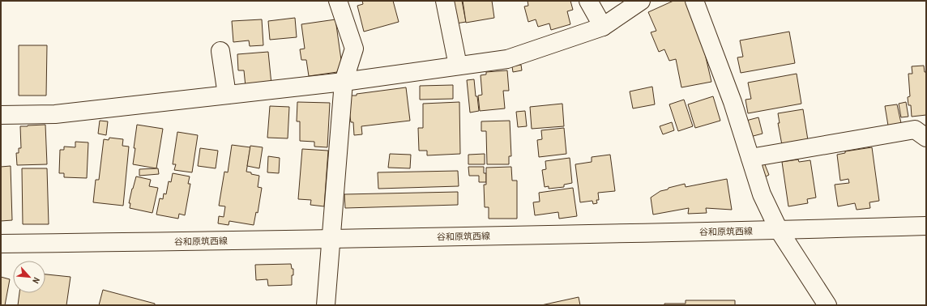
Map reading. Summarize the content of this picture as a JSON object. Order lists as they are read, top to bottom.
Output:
{
  "streets": {
    "street": ["谷和原筑西線"]
  },
  "north": "bottom right"
}
